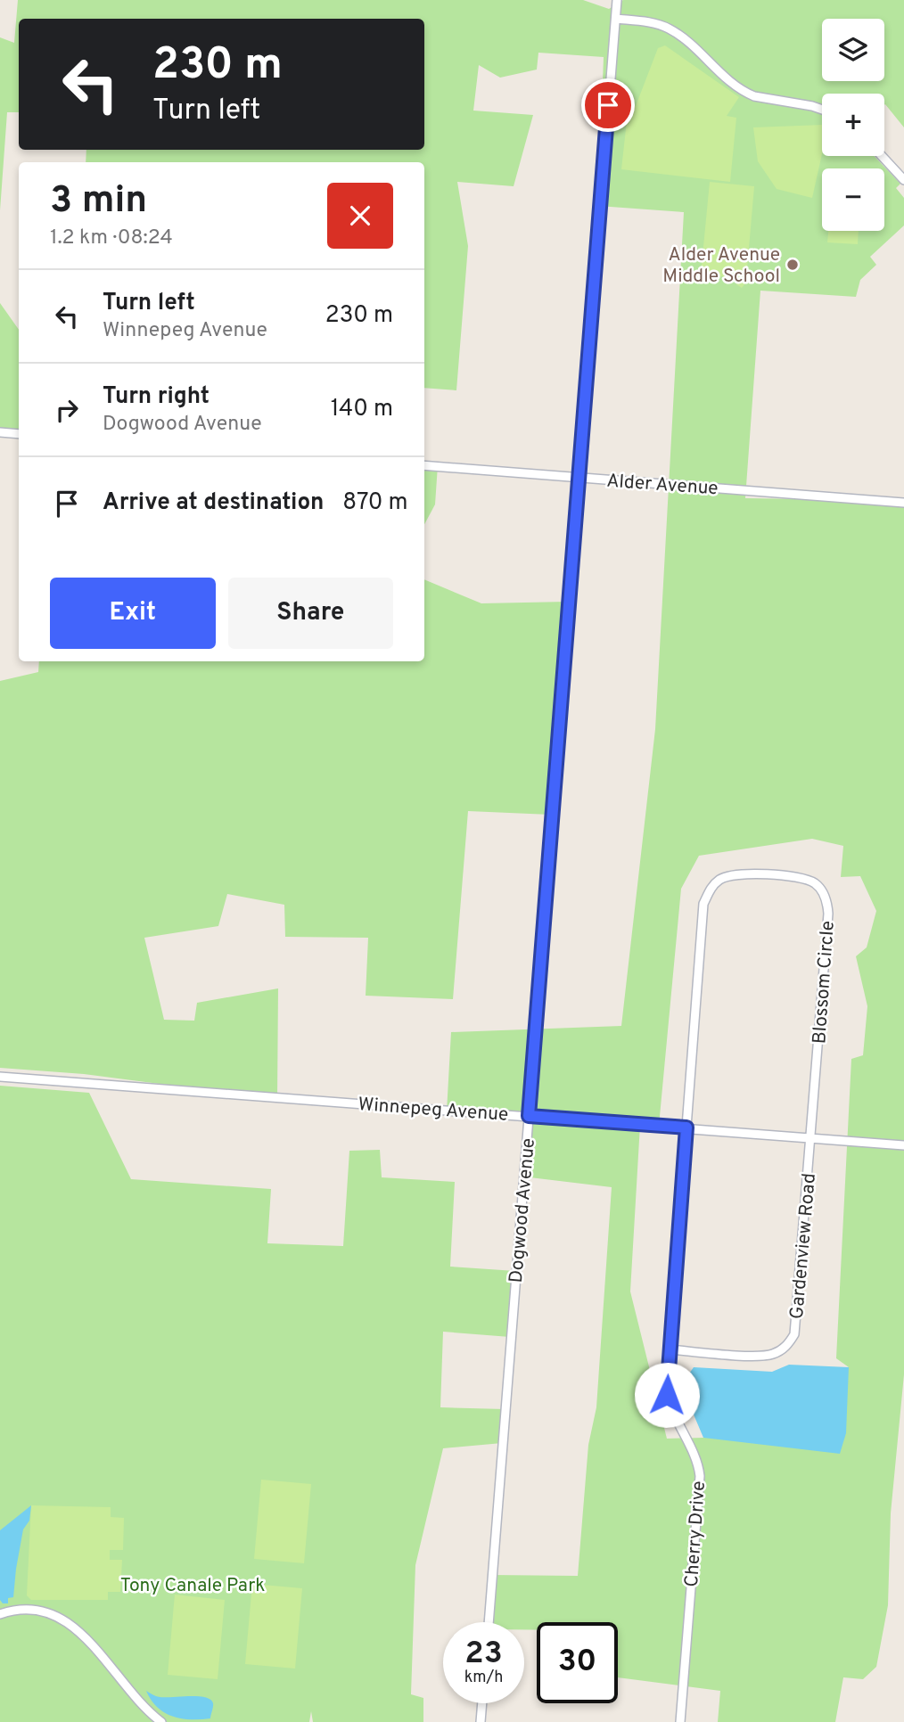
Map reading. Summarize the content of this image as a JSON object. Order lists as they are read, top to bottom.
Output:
{
  "streets": {
    "street": [
      "Alder Avenue",
      "Blossom Circle",
      "Winnepeg Avenue",
      "Dogwood Avenue",
      "Gardenview Road",
      "Cherry Drive"
    ]
  },
  "crossings": [
    ["Alder Avenue", "Dogwood Avenue"],
    ["Blossom Circle", "Winnepeg Avenue"],
    ["Blossom Circle", "Gardenview Road"],
    ["Blossom Circle", "Cherry Drive"],
    ["Winnepeg Avenue", "Dogwood Avenue"],
    ["Winnepeg Avenue", "Gardenview Road"],
    ["Winnepeg Avenue", "Cherry Drive"],
    ["Gardenview Road", "Cherry Drive"]
  ],
  "parks": ["Tony Canale Park"],
  "places": ["Alder Avenue Middle School"],
  "page": {
    "map_buttons": ["+", "−"],
    "turn": ["230 m", "Turn left"],
    "heading": ["3 min", "1.2 km · 08:24"],
    "list": [
      {
        "name": "Turn left",
        "note": "Winnepeg Avenue",
        "value": "230 m"
      },
      {
        "name": "Turn right",
        "note": "Dogwood Avenue",
        "value": "140 m"
      },
      {
        "name": "Arrive at destination",
        "value": "870 m"
      }
    ],
    "buttons": ["Exit", "Share"],
    "speed": "23 km/h",
    "limit": "30"
  }
}
